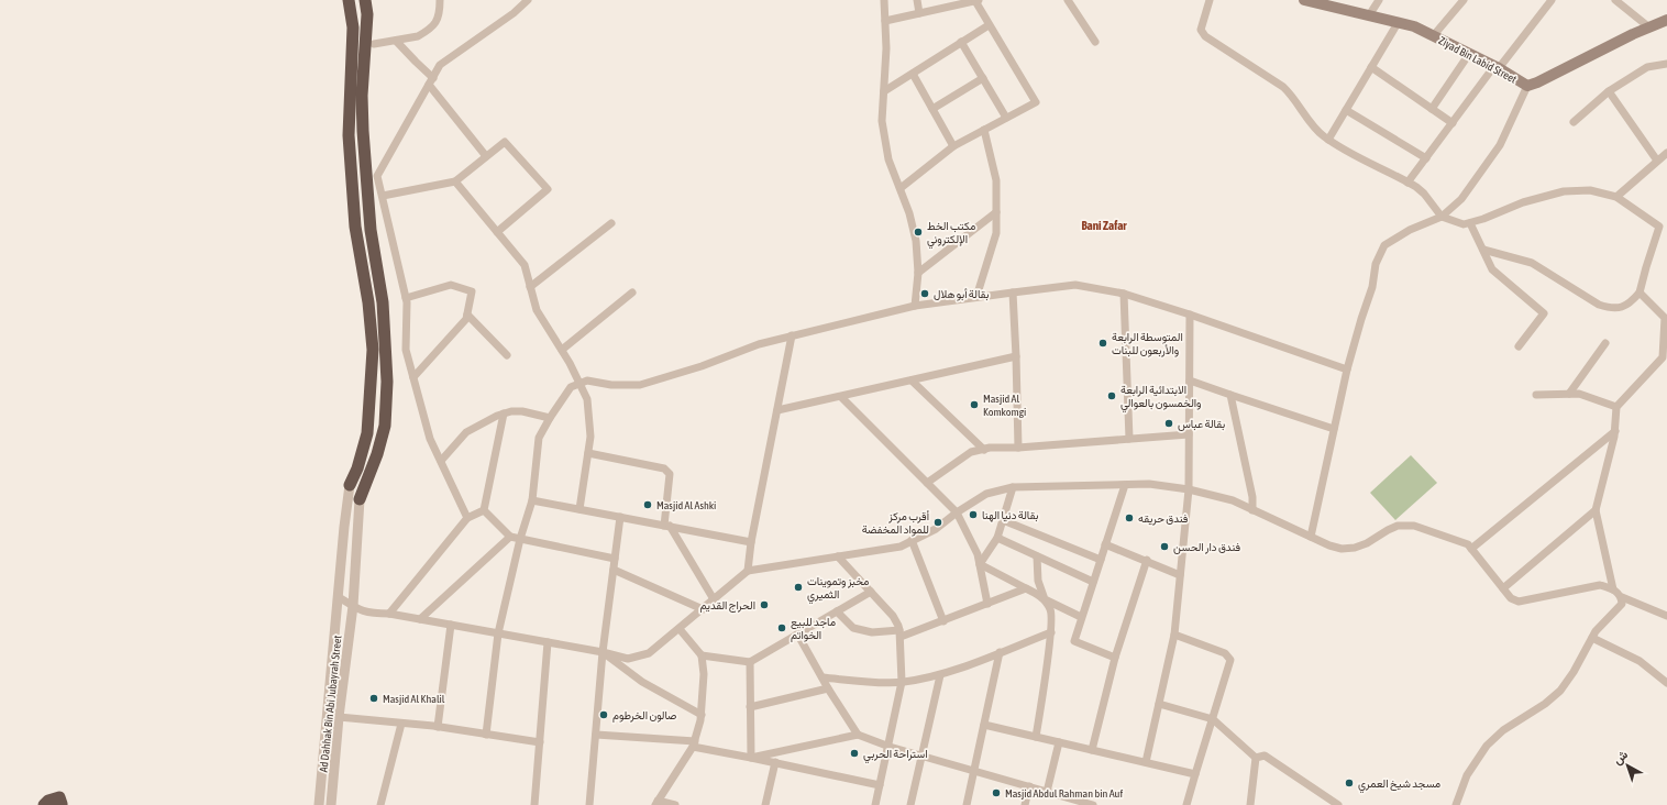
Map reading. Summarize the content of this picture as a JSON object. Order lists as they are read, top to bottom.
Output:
{
  "streets": {
    "main road": ["Ziyad Bin Labid Street"],
    "street": ["Ad Dahhak Bin Abi Jubayrah Street"]
  },
  "districts": ["Bani Zafar"],
  "places": [
    "مكتب الخط الإلكتروني",
    "بقالة أبو هلال",
    "المتوسطة الرابعة والأربعون للبنات",
    "الابتدائية الرابعة والخمسون بالعوالي",
    "Masjid Al Komkomgi",
    "بقالة عباس",
    "Masjid Al Ashki",
    "بقالة دنيا الهنا",
    "فندق حريقه",
    "أقرب مركز للمواد المخفضة",
    "فندق دار الحسن",
    "مخبز وتموينات الثميري",
    "الحراج القديم",
    "ماجد للبيع الخواتم",
    "Masjid Al Khalil",
    "صالون الخرطوم",
    "استراحة الحربي",
    "مسجد شيخ العمري",
    "Masjid Abdul Rahman bin Auf"
  ],
  "north": "top left"
}
